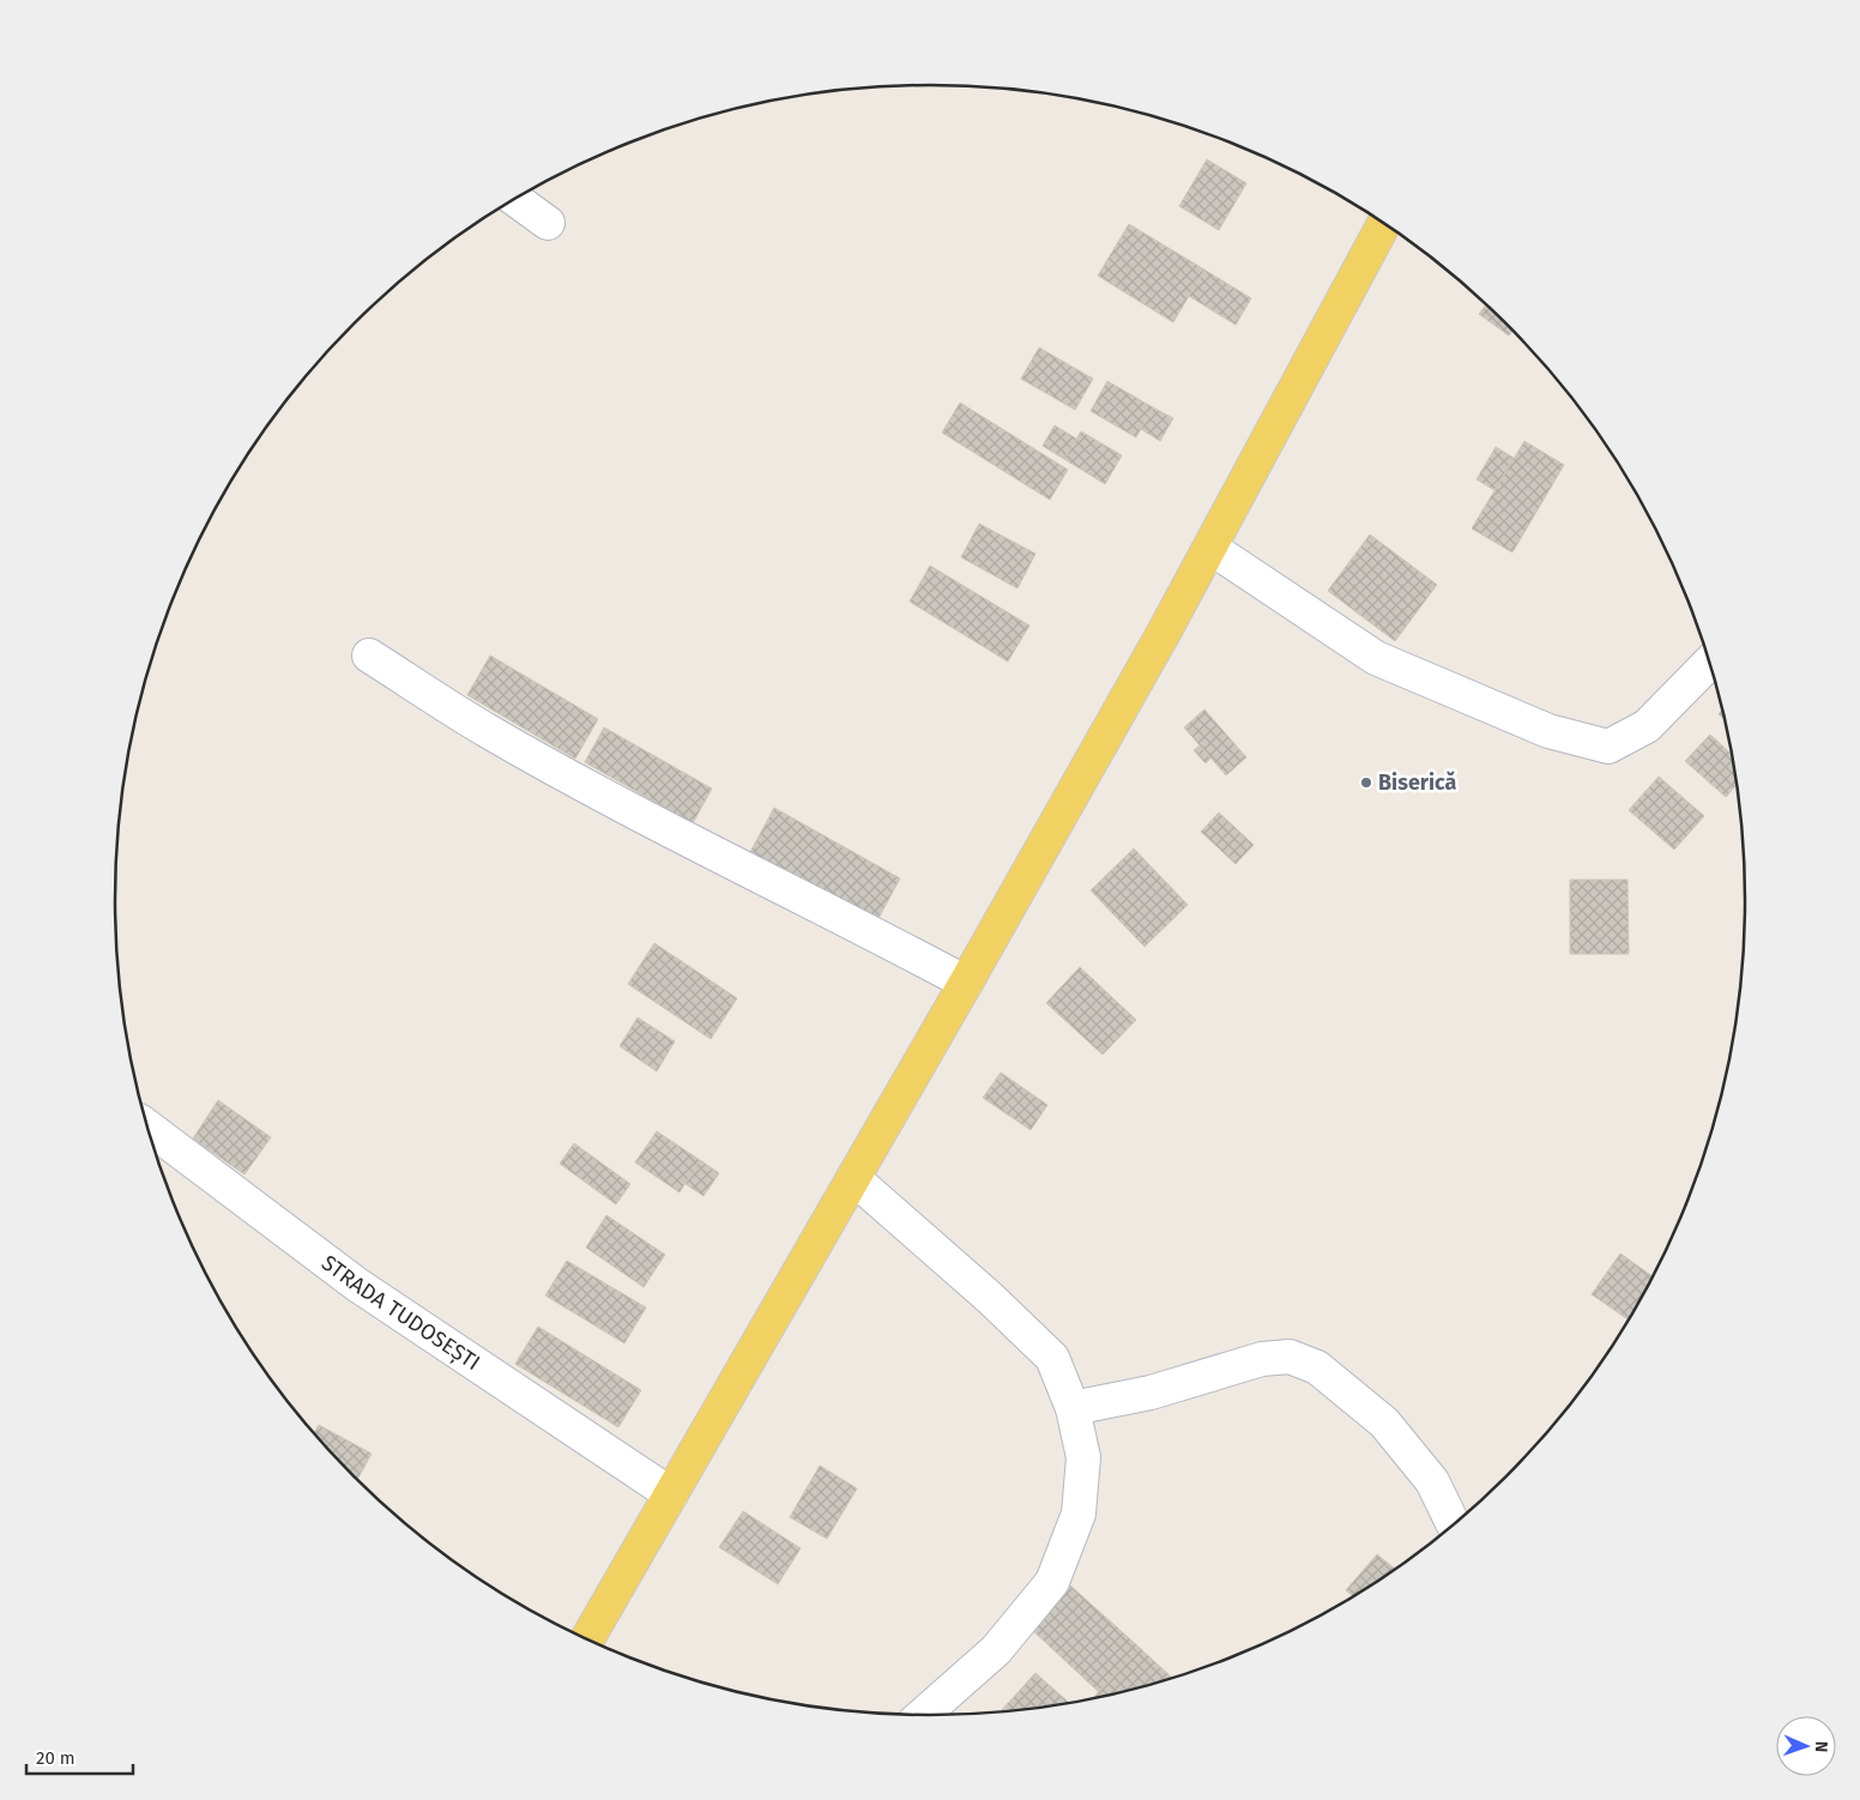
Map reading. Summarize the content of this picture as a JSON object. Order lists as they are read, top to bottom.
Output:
{
  "streets": {
    "street": ["STRADA TUDOSEȘTI"]
  },
  "places": ["Biserică"],
  "scale_bar": "20 m",
  "north": "right"
}
